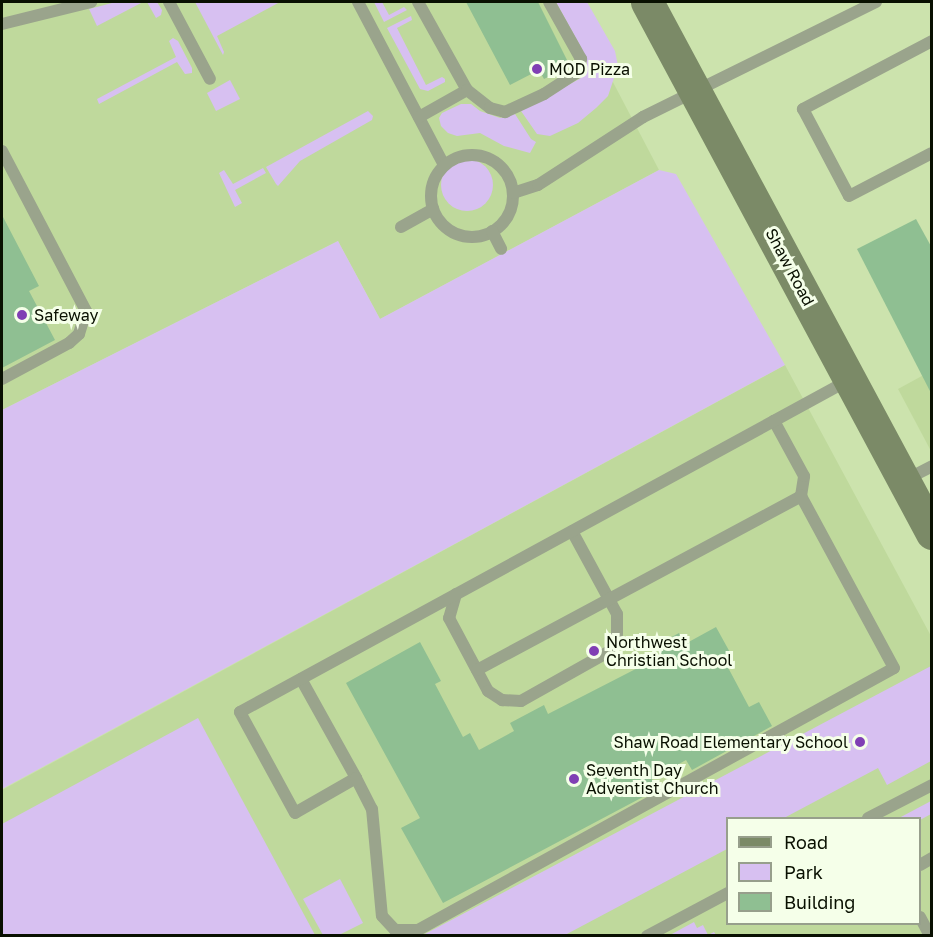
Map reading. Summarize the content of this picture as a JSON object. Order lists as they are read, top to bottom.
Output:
{
  "streets": {
    "main road": ["Shaw Road"]
  },
  "places": [
    "MOD Pizza",
    "Safeway",
    "Northwest Christian School",
    "Shaw Road Elementary School",
    "Seventh Day Adventist Church"
  ],
  "legend": ["Road", "Park", "Building"]
}
